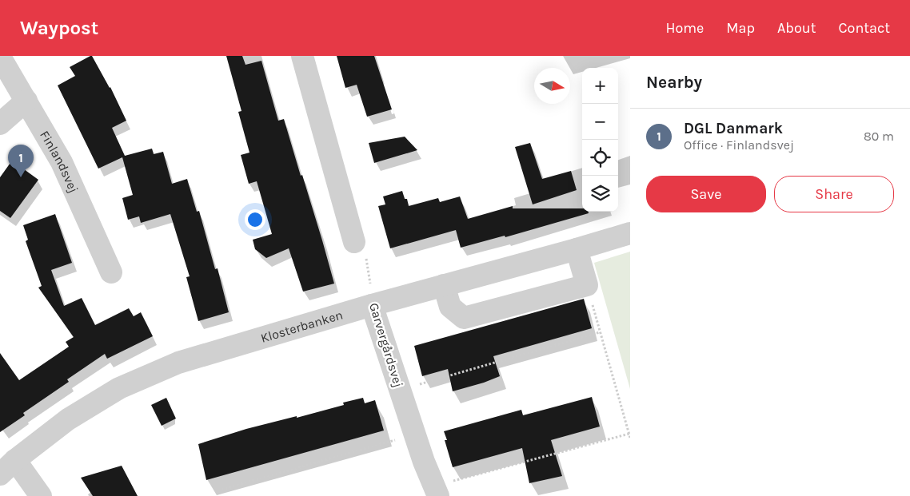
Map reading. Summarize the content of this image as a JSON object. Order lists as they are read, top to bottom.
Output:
{
  "streets": {
    "street": ["Finlandsvej", "Klosterbanken", "Garvergårdsvej"]
  },
  "crossings": [
    ["Klosterbanken", "Garvergårdsvej"]
  ],
  "north": "right",
  "page": {
    "header": "Waypost",
    "nav": [
      "Home",
      "Map",
      "About",
      "Contact"
    ],
    "heading": "Nearby",
    "map_buttons": ["+", "−"],
    "list": [
      {
        "mark": "1",
        "name": "DGL Danmark",
        "note": "Office · Finlandsvej",
        "value": "80 m"
      }
    ],
    "pins": "1",
    "buttons": ["Save", "Share"]
  }
}
